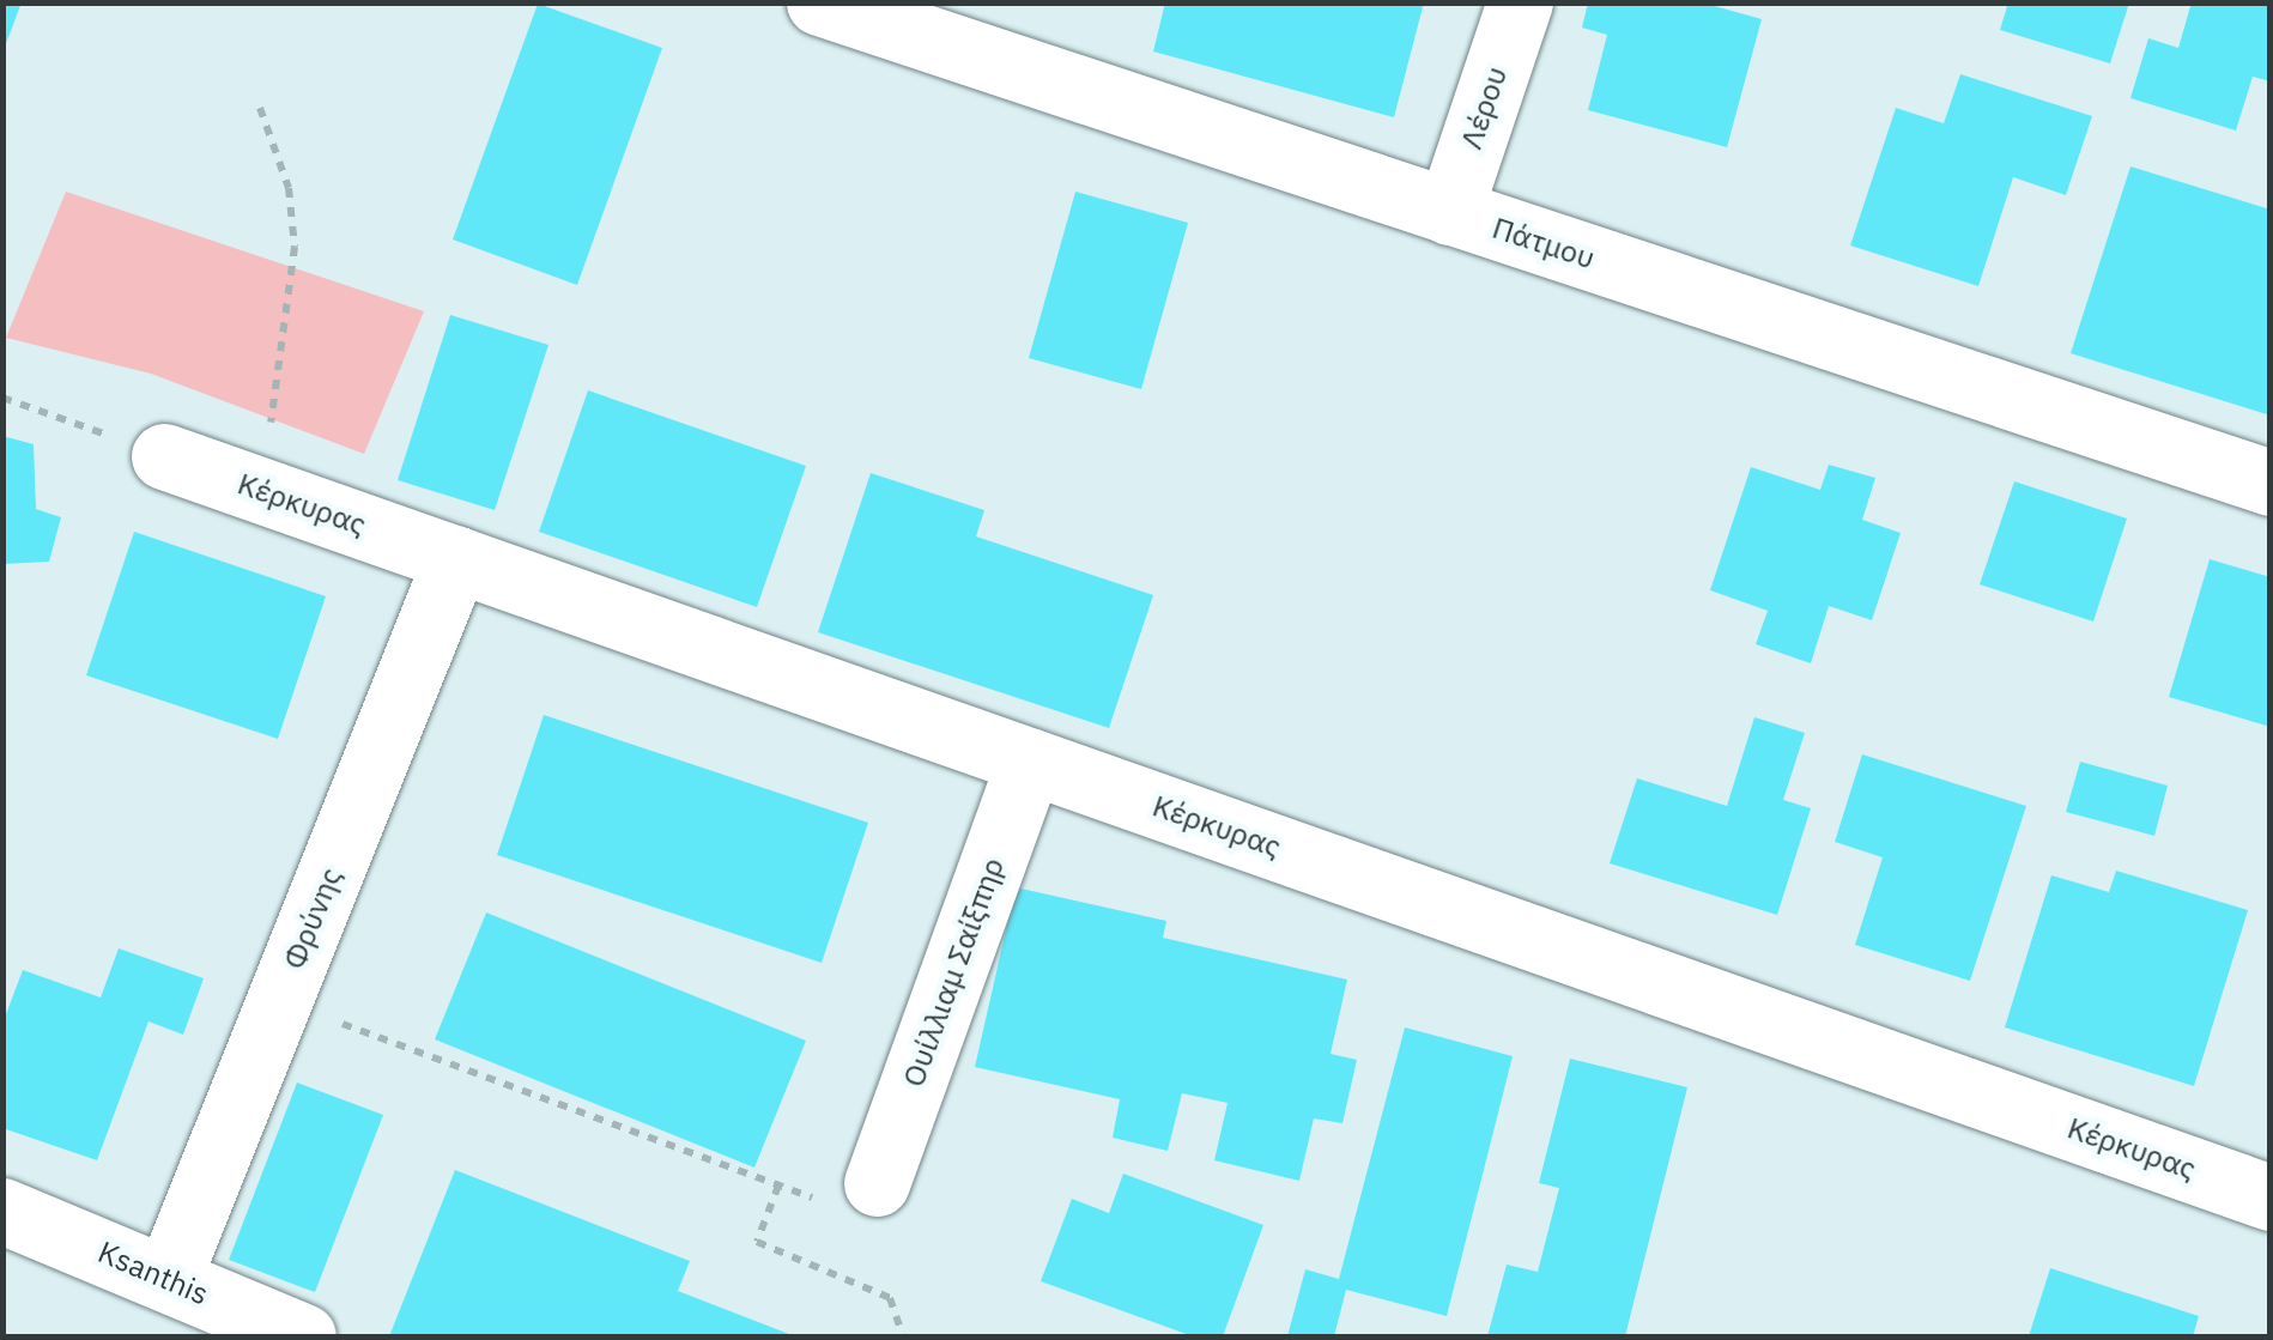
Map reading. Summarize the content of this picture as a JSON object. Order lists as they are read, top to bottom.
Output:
{
  "streets": {
    "street": [
      "Λέρου",
      "Πάτμου",
      "Κέρκυρας",
      "Φρύνης",
      "Ουίλλιαμ Σαίξπηρ",
      "Ksanthis"
    ]
  },
  "crossings": [
    ["Λέρου", "Πάτμου"],
    ["Κέρκυρας", "Φρύνης"],
    ["Κέρκυρας", "Ουίλλιαμ Σαίξπηρ"],
    ["Φρύνης", "Ksanthis"]
  ]
}
